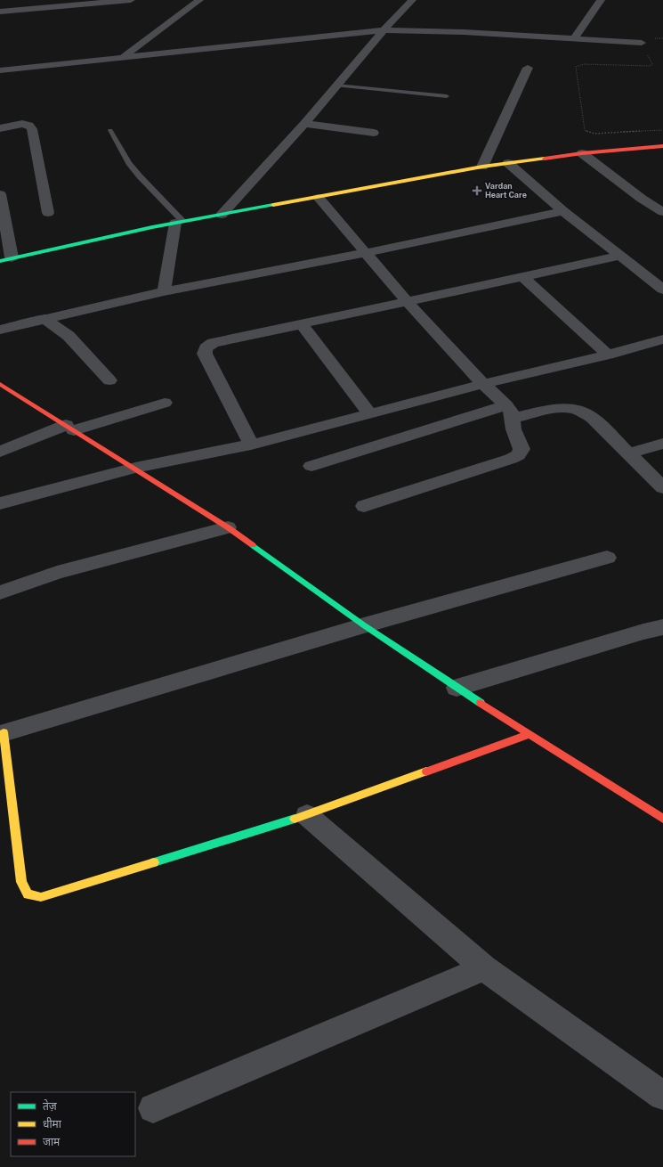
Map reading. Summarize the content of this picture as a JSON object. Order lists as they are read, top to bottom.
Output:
{
  "places": {
    "health": ["Vardan Heart Care"]
  },
  "legend": ["तेज़", "धीमा", "जाम"]
}
